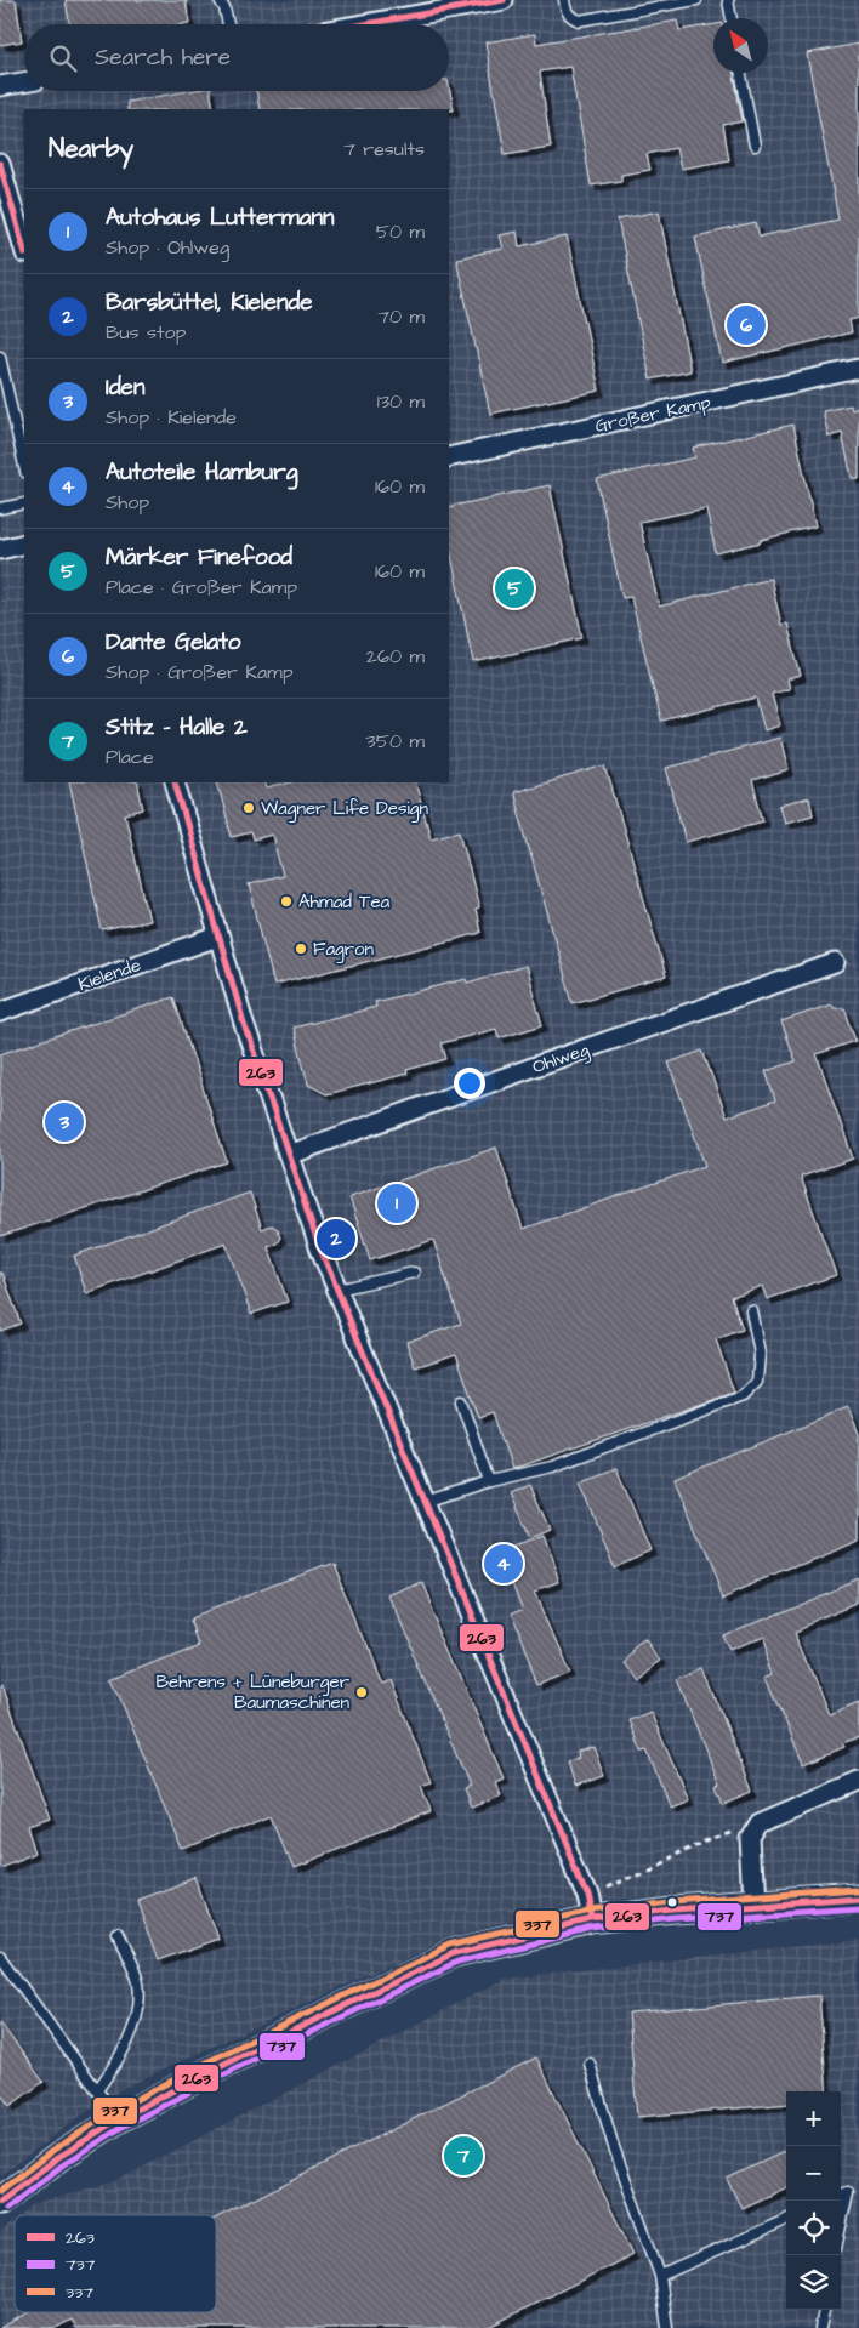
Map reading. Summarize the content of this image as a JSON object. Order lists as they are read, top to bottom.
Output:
{
  "streets": {
    "street": ["Großer Kamp", "Kielende", "Ohlweg"]
  },
  "places": [
    "Wagner Life Design",
    "Ahmad Tea",
    "Fagron",
    "Behrens + Lüneburger Baumaschinen"
  ],
  "lines": ["transit line 263", "transit line 337", "transit line 737"],
  "legend": ["263", "737", "337"],
  "north": "top left",
  "page": {
    "search": "Search here",
    "heading": ["Nearby", "7 results"],
    "list": [
      {
        "mark": "1",
        "name": "Autohaus Luttermann",
        "note": "Shop · Ohlweg",
        "value": "50 m"
      },
      {
        "mark": "2",
        "name": "Barsbüttel, Kielende",
        "note": "Bus stop",
        "value": "70 m"
      },
      {
        "mark": "3",
        "name": "Iden",
        "note": "Shop · Kielende",
        "value": "130 m"
      },
      {
        "mark": "4",
        "name": "Autoteile Hamburg",
        "note": "Shop",
        "value": "160 m"
      },
      {
        "mark": "5",
        "name": "Märker Finefood",
        "note": "Place · Großer Kamp",
        "value": "160 m"
      },
      {
        "mark": "6",
        "name": "Dante Gelato",
        "note": "Shop · Großer Kamp",
        "value": "260 m"
      },
      {
        "mark": "7",
        "name": "Stitz - Halle 2",
        "note": "Place",
        "value": "350 m"
      }
    ],
    "pins": [
      "6",
      "5",
      "3",
      "1",
      "2",
      "4",
      "7"
    ],
    "map_buttons": ["+", "−"]
  }
}
